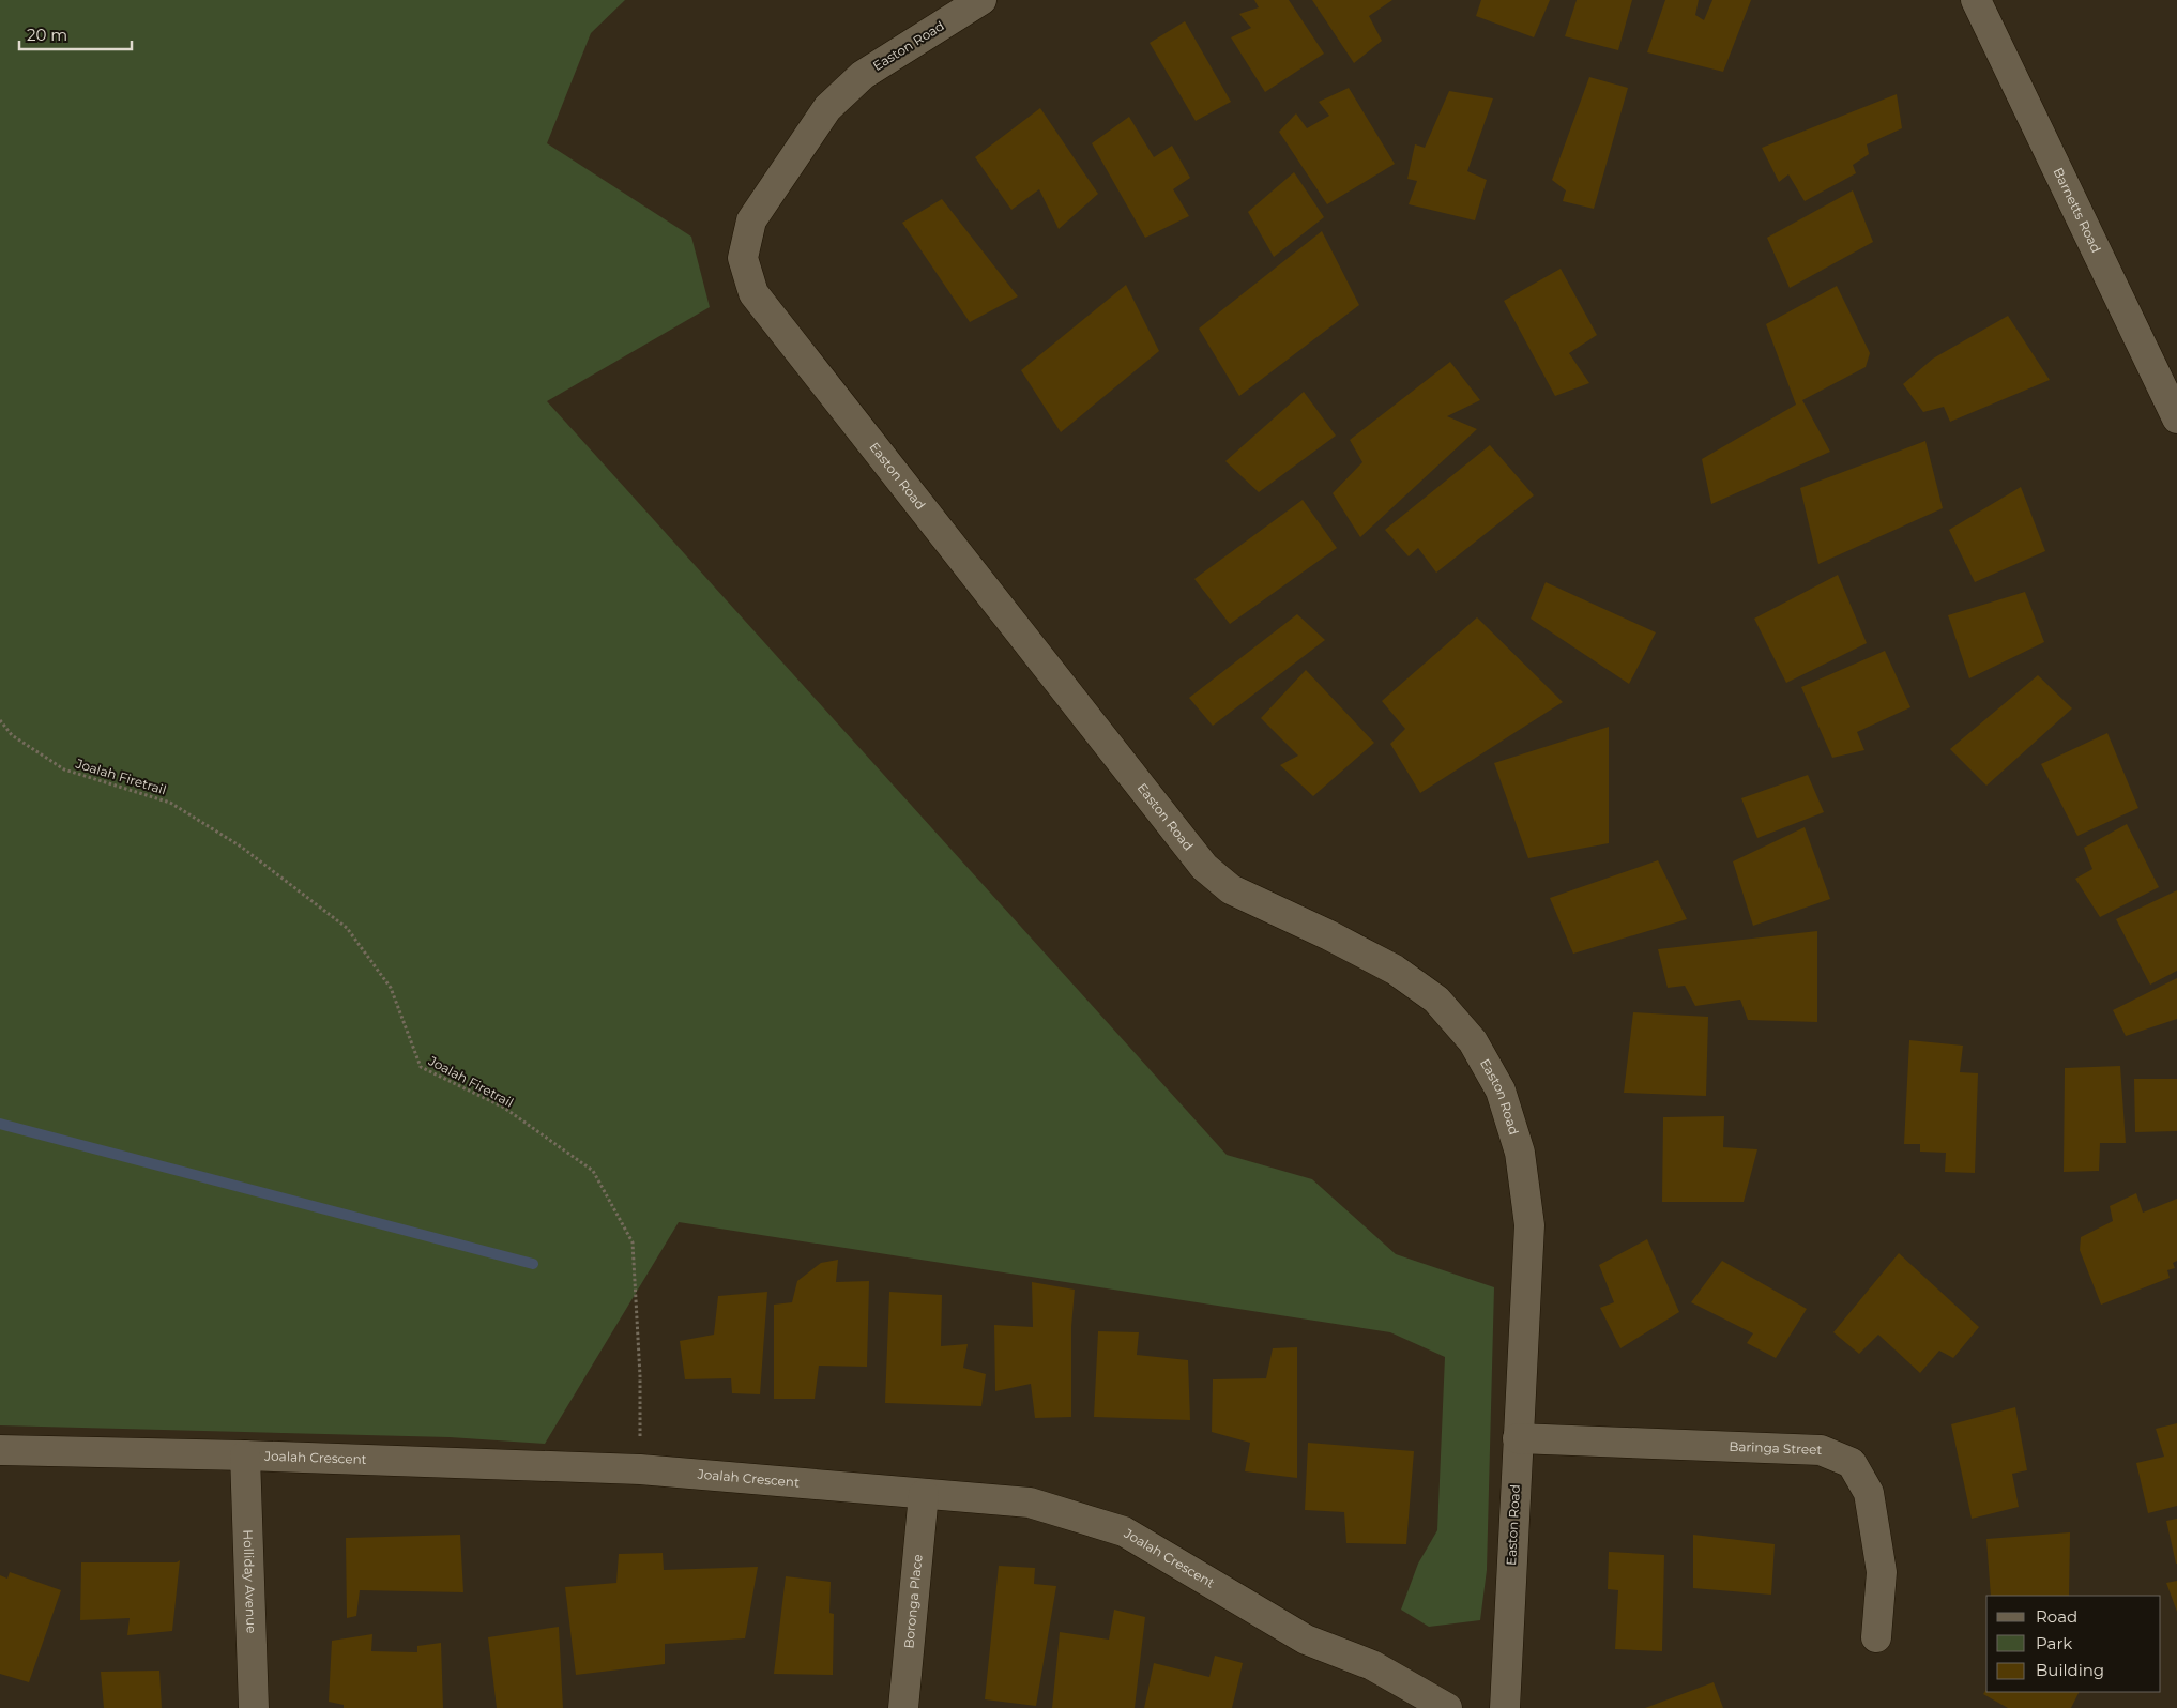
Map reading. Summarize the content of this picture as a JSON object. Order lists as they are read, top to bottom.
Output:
{
  "streets": {
    "street": [
      "Easton Road",
      "Barnetts Road",
      "Baringa Street",
      "Joalah Crescent",
      "Holliday Avenue",
      "Boronga Place"
    ],
    "path": ["Joalah Firetrail"]
  },
  "crossings": [
    ["Easton Road", "Baringa Street"],
    ["Joalah Firetrail", "Joalah Crescent"],
    ["Joalah Crescent", "Holliday Avenue"],
    ["Joalah Crescent", "Boronga Place"]
  ],
  "legend": ["Road", "Park", "Building"],
  "scale_bar": "20 m"
}
